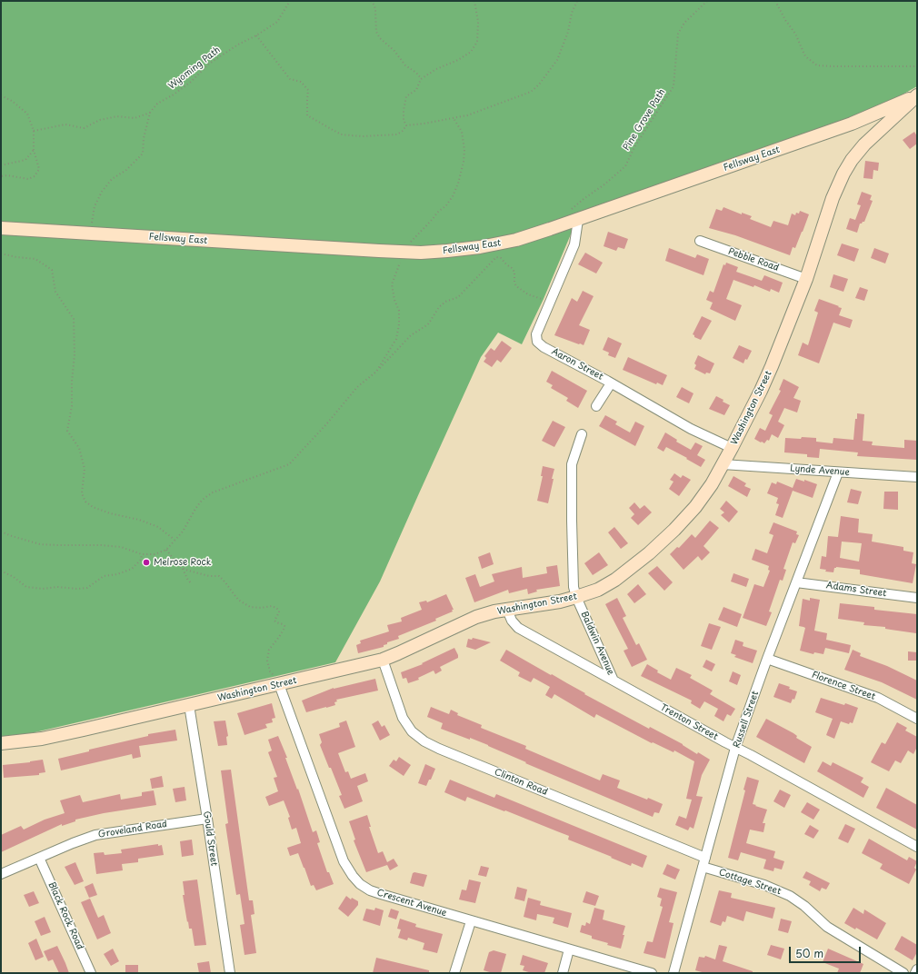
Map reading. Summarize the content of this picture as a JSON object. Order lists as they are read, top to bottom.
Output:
{
  "streets": {
    "main road": ["Fellsway East", "Washington Street"],
    "street": [
      "Pebble Road",
      "Aaron Street",
      "Lynde Avenue",
      "Adams Street",
      "Baldwin Avenue",
      "Florence Street",
      "Russell Street",
      "Trenton Street",
      "Clinton Road",
      "Groveland Road",
      "Gould Street",
      "Cottage Street",
      "Crescent Avenue",
      "Black Rock Road"
    ],
    "path": ["Wyoming Path", "Pine Grove Path"]
  },
  "crossings": [
    ["Pine Grove Path", "Fellsway East"],
    ["Fellsway East", "Aaron Street"],
    ["Fellsway East", "Washington Street"],
    ["Pebble Road", "Washington Street"],
    ["Aaron Street", "Washington Street"],
    ["Washington Street", "Lynde Avenue"],
    ["Washington Street", "Baldwin Avenue"],
    ["Washington Street", "Trenton Street"],
    ["Washington Street", "Clinton Road"],
    ["Washington Street", "Gould Street"],
    ["Washington Street", "Crescent Avenue"],
    ["Lynde Avenue", "Russell Street"],
    ["Adams Street", "Russell Street"],
    ["Baldwin Avenue", "Trenton Street"],
    ["Florence Street", "Russell Street"],
    ["Russell Street", "Trenton Street"],
    ["Russell Street", "Clinton Road"],
    ["Russell Street", "Cottage Street"],
    ["Groveland Road", "Gould Street"],
    ["Groveland Road", "Black Rock Road"]
  ],
  "places": ["Melrose Rock"],
  "scale_bar": "50 m"
}
